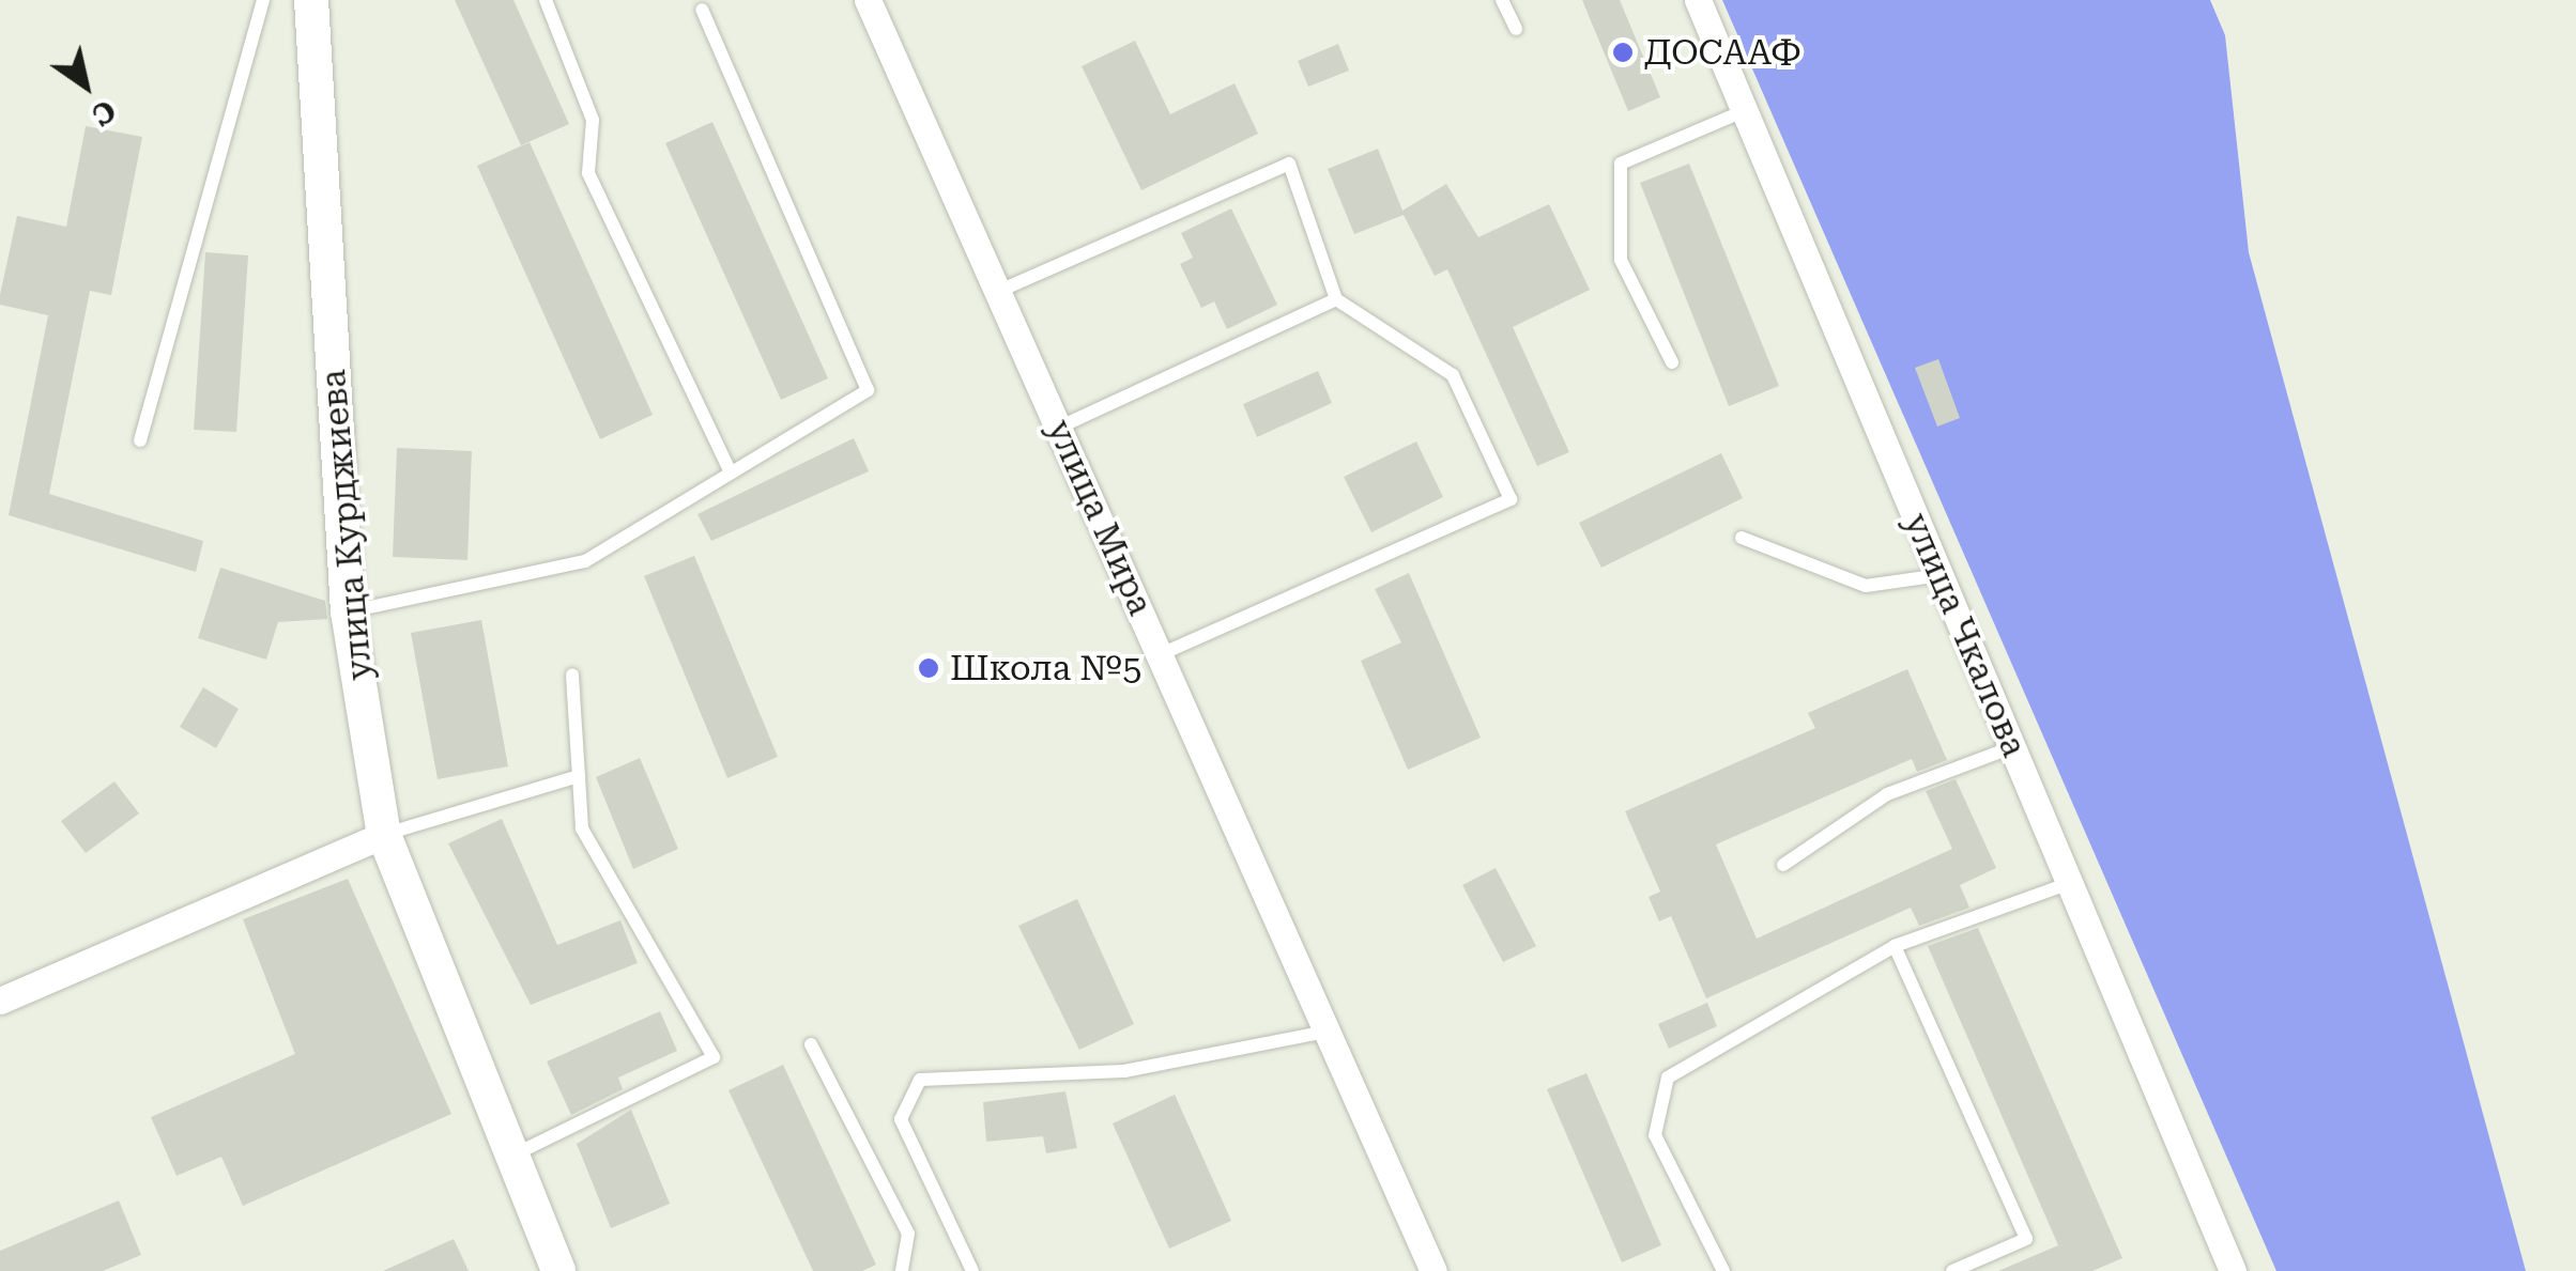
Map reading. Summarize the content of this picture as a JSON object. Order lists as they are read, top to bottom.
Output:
{
  "streets": {
    "street": ["улица Мира", "улица Курджиева", "улица Чкалова"]
  },
  "places": ["ДОСААФ", "Школа №5"],
  "north": "bottom right"
}
